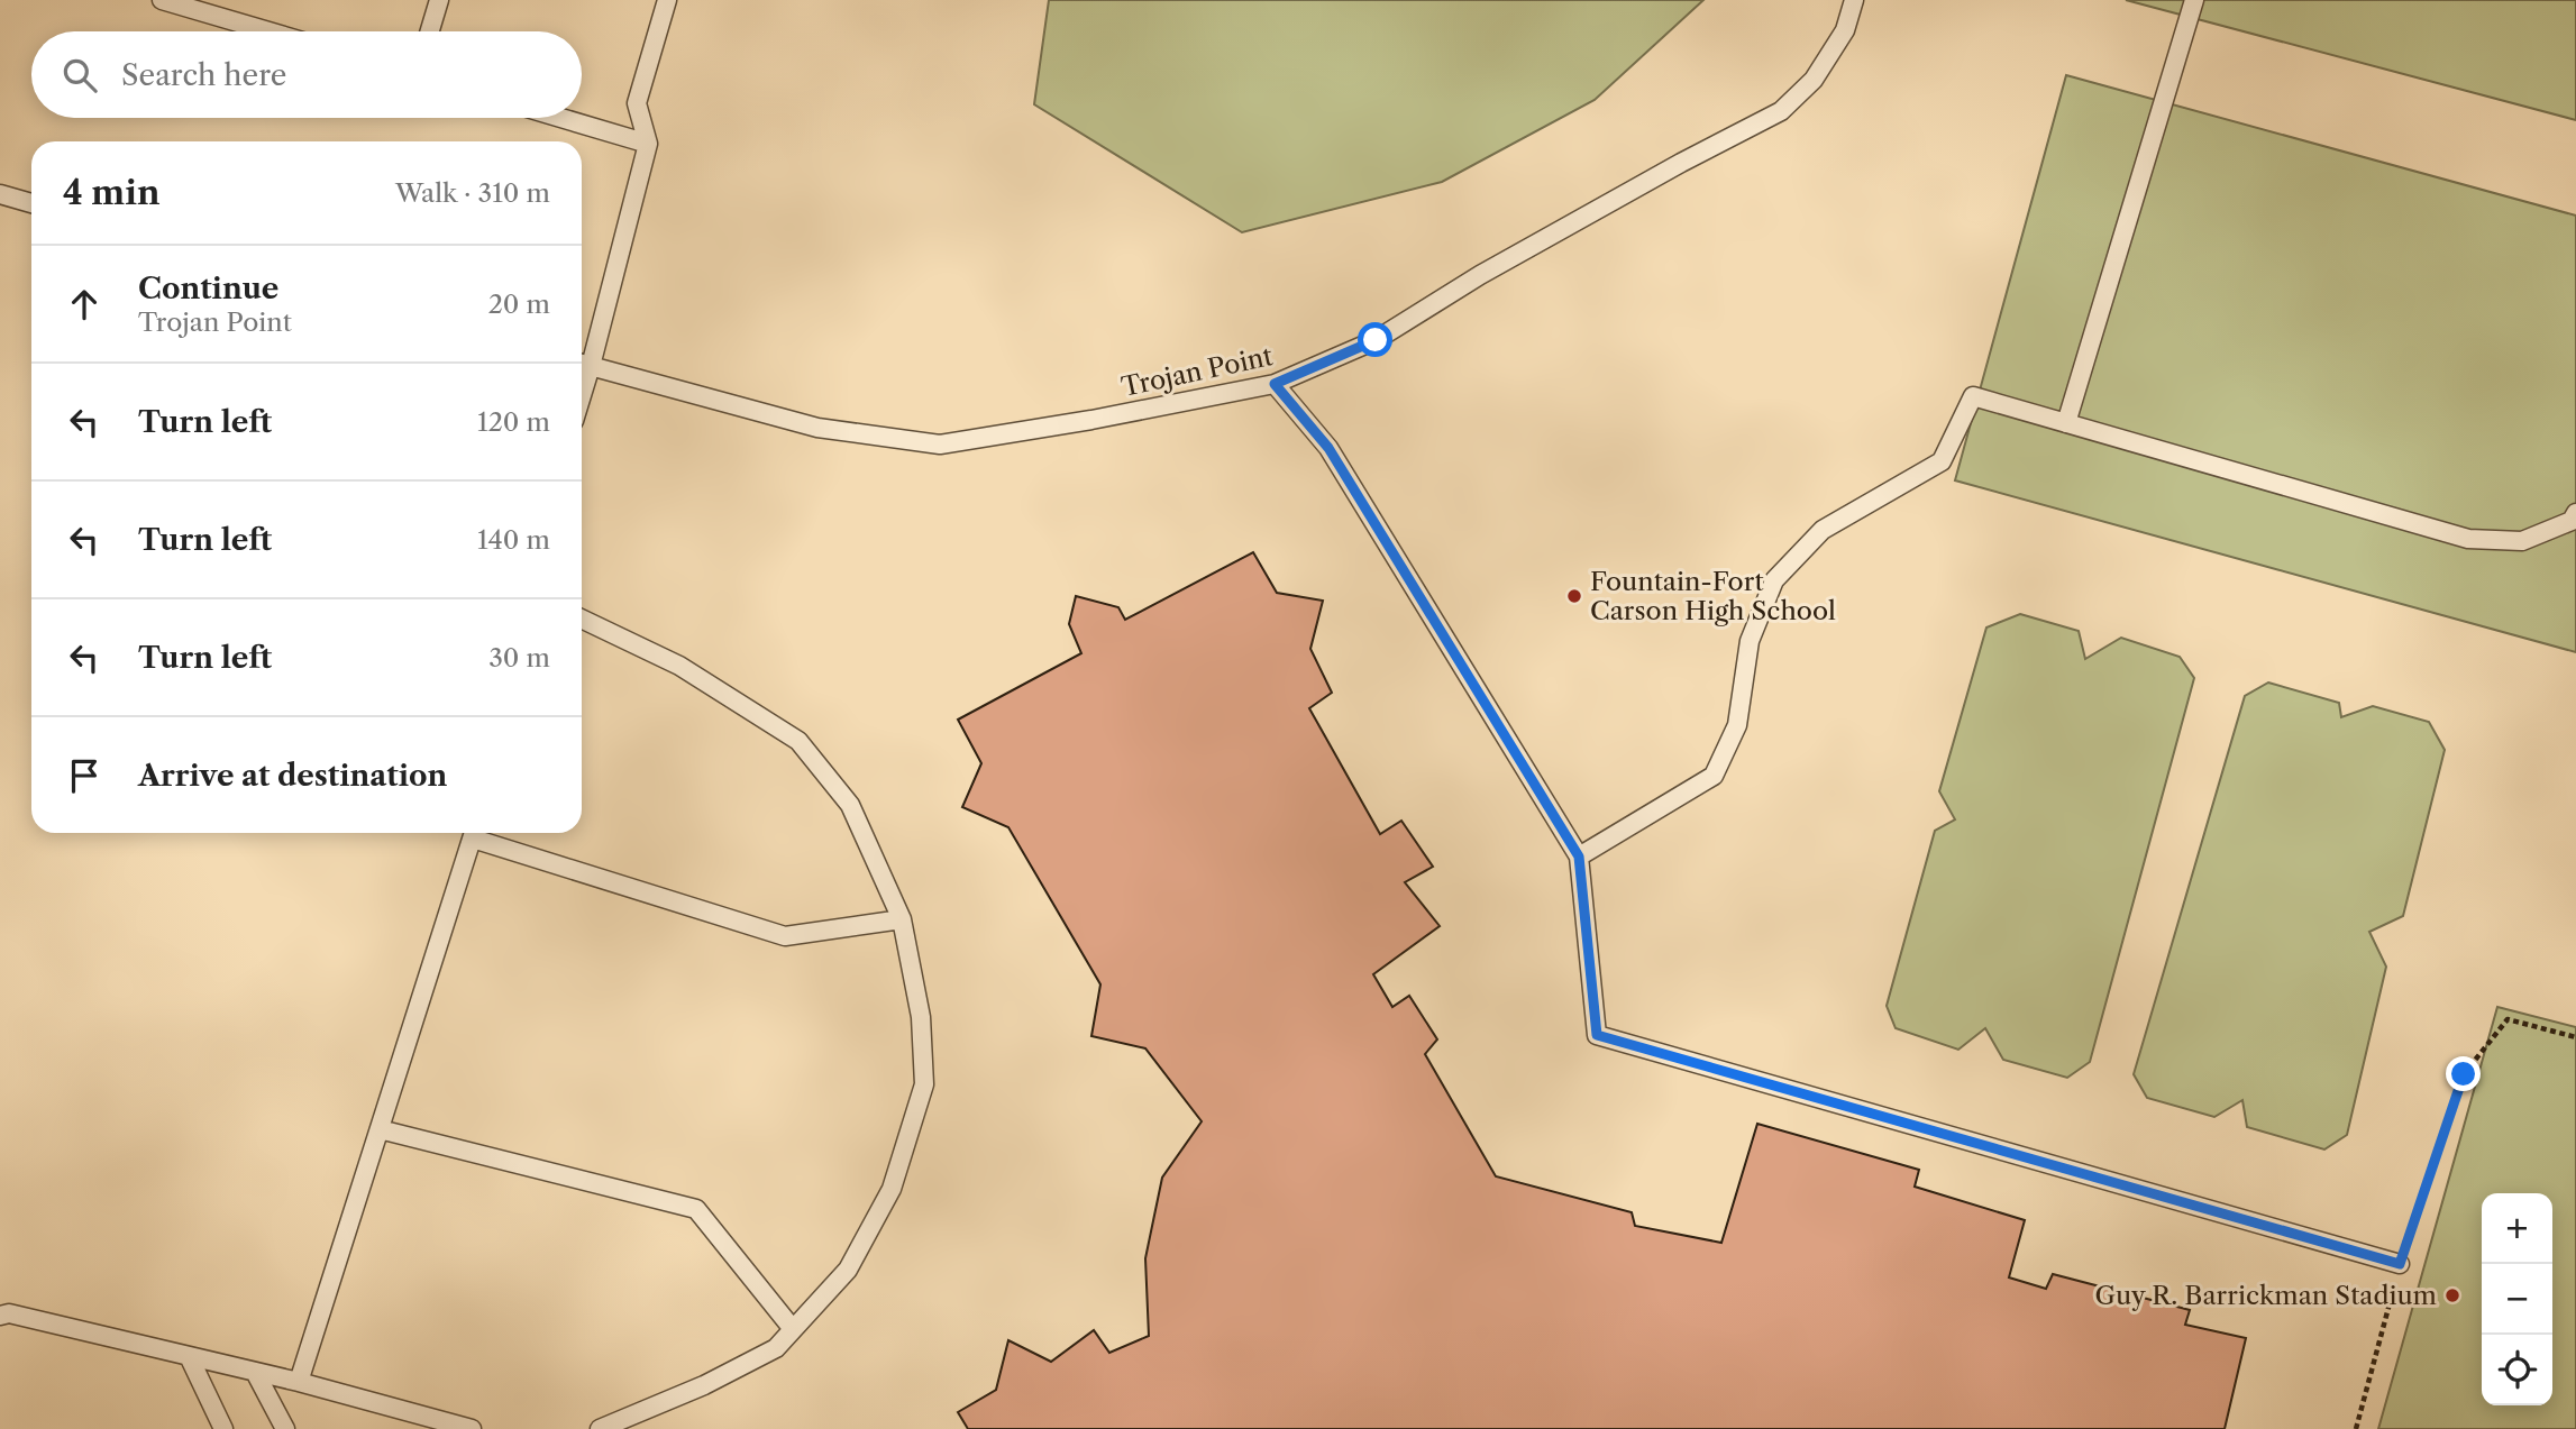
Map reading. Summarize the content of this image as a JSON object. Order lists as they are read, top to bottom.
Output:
{
  "streets": {
    "lane": ["Trojan Point"]
  },
  "places": ["Fountain-Fort Carson High School", "Guy R. Barrickman Stadium"],
  "page": {
    "search": "Search here",
    "heading": ["4 min", "Walk · 310 m"],
    "list": [
      ["Continue", "Trojan Point", "20 m"],
      ["Turn left", "120 m"],
      ["Turn left", "140 m"],
      ["Turn left", "30 m"],
      "Arrive at destination"
    ],
    "map_buttons": ["+", "−"]
  }
}
